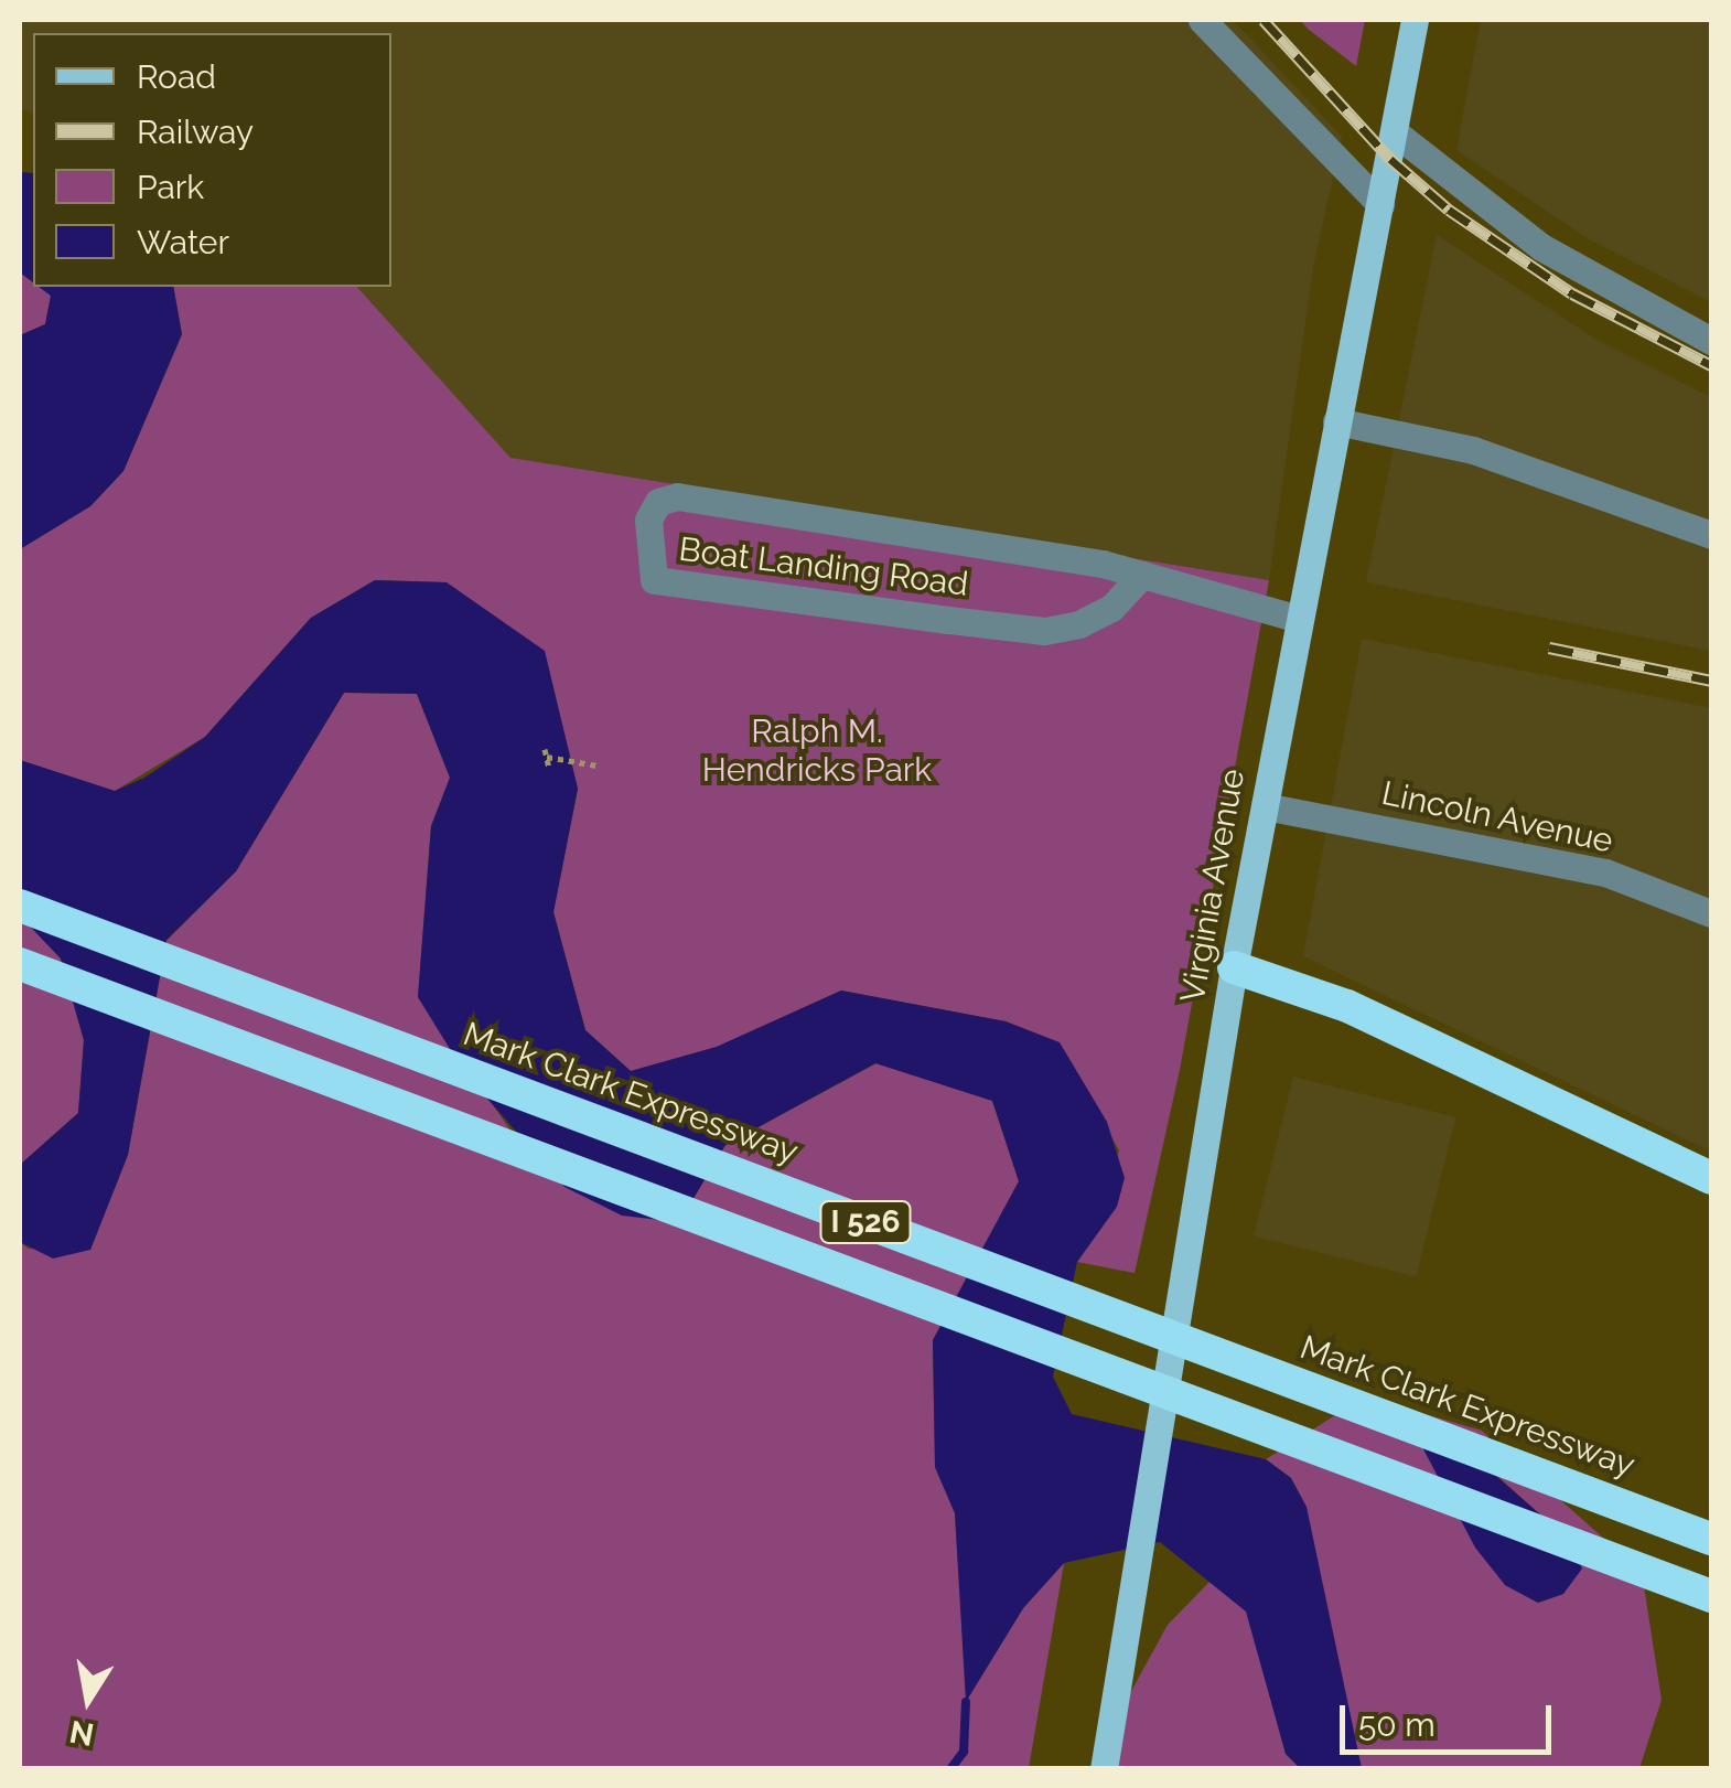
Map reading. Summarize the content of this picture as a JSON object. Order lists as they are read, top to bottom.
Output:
{
  "streets": {
    "highway": ["Mark Clark Expressway", "I 526"],
    "main road": ["Virginia Avenue"],
    "street": ["Boat Landing Road", "Lincoln Avenue"]
  },
  "crossings": [
    ["Boat Landing Road", "Virginia Avenue"],
    ["Lincoln Avenue", "Virginia Avenue"]
  ],
  "parks": ["Ralph M. Hendricks Park"],
  "legend": [
    "Road",
    "Railway",
    "Park",
    "Water"
  ],
  "scale_bar": "50 m",
  "north": "bottom"
}
